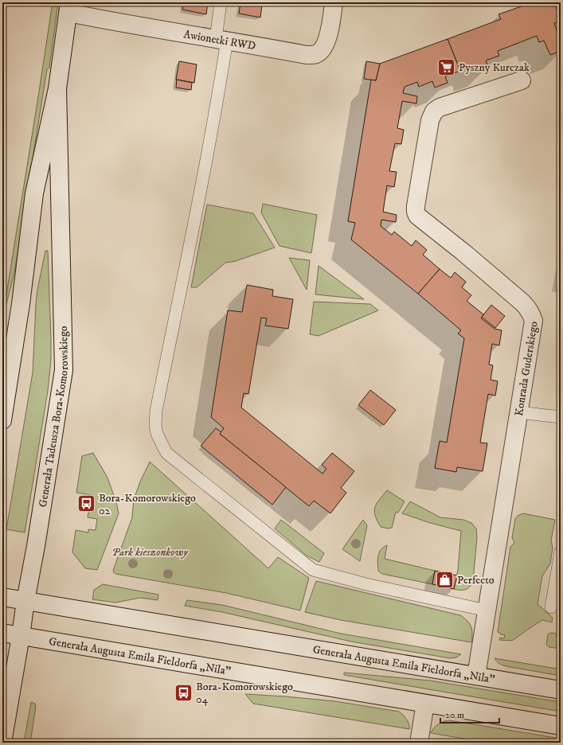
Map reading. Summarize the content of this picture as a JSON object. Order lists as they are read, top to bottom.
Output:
{
  "streets": {
    "street": [
      "Awionetki RWD",
      "Konrada Guderskiego",
      "Generała Tadeusza Bora-Komorowskiego",
      "Generała Augusta Emila Fieldorfa „Nila”"
    ]
  },
  "crossings": [
    ["Awionetki RWD", "Generała Tadeusza Bora-Komorowskiego"],
    ["Konrada Guderskiego", "Generała Augusta Emila Fieldorfa „Nila”"],
    ["Generała Tadeusza Bora-Komorowskiego", "Generała Augusta Emila Fieldorfa „Nila”"]
  ],
  "parks": ["Park kieszonkowy"],
  "places": {
    "supermarket": ["Pyszny Kurczak"],
    "bus stop": ["Bora-Komorowskiego 02", "Bora-Komorowskiego 04"],
    "shop": ["Perfecto"]
  },
  "scale_bar": "20 m"
}
